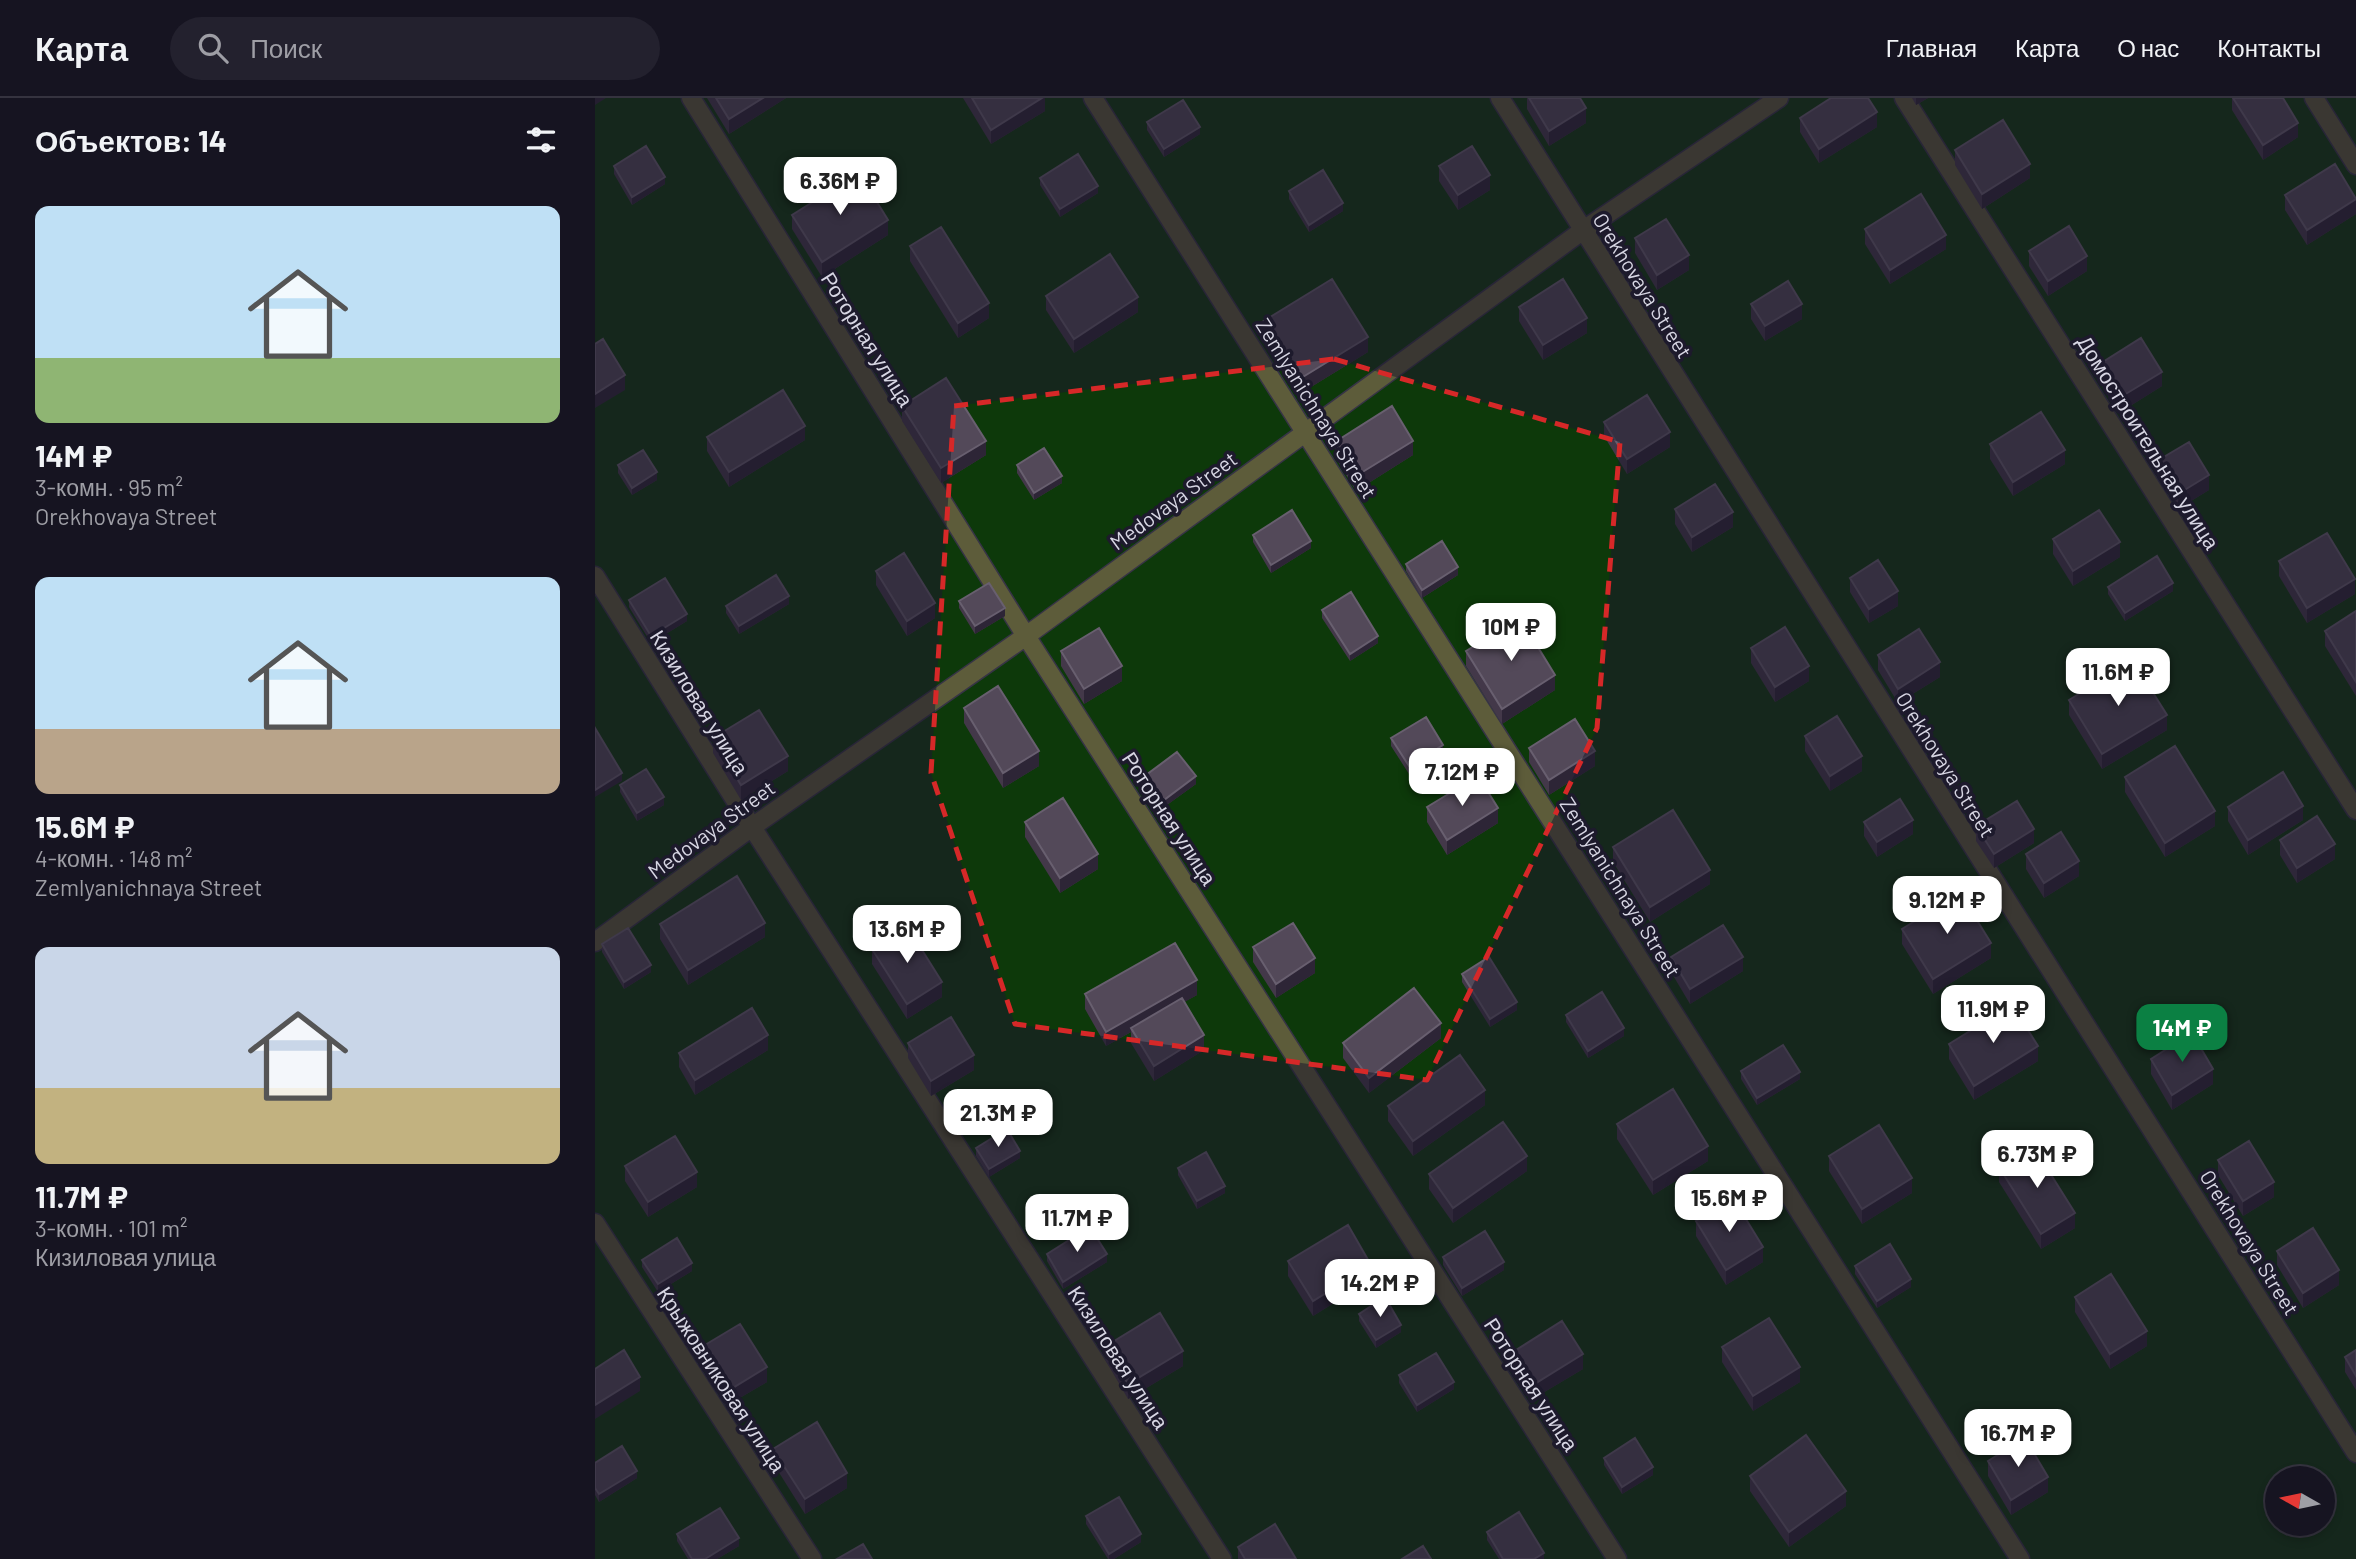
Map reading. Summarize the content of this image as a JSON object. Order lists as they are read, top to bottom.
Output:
{
  "streets": {
    "street": [
      "Orekhovaya Street",
      "Роторная улица",
      "Zemlyanichnaya Street",
      "Домостроительная улица",
      "Medovaya Street",
      "Кизиловая улица",
      "Крыжовниковая улица"
    ]
  },
  "crossings": [
    ["Orekhovaya Street", "Medovaya Street"],
    ["Роторная улица", "Medovaya Street"],
    ["Zemlyanichnaya Street", "Medovaya Street"],
    ["Medovaya Street", "Кизиловая улица"]
  ],
  "north": "left",
  "page": {
    "header": "Карта",
    "search": "Поиск",
    "nav": [
      "Главная",
      "Карта",
      "О нас",
      "Контакты"
    ],
    "heading": "Объектов: 14",
    "price": [
      "6.36M ₽",
      "10M ₽",
      "11.6M ₽",
      "7.12M ₽",
      "9.12M ₽",
      "13.6M ₽",
      "11.9M ₽",
      "14M ₽",
      "21.3M ₽",
      "6.73M ₽",
      "15.6M ₽",
      "11.7M ₽",
      "14.2M ₽",
      "16.7M ₽"
    ],
    "list": [
      {
        "name": "14M ₽",
        "note": "3-комн. · 95 m² · Orekhovaya Street"
      },
      {
        "name": "15.6M ₽",
        "note": "4-комн. · 148 m² · Zemlyanichnaya Street"
      },
      {
        "name": "11.7M ₽",
        "note": "3-комн. · 101 m² · Кизиловая улица"
      }
    ]
  }
}
